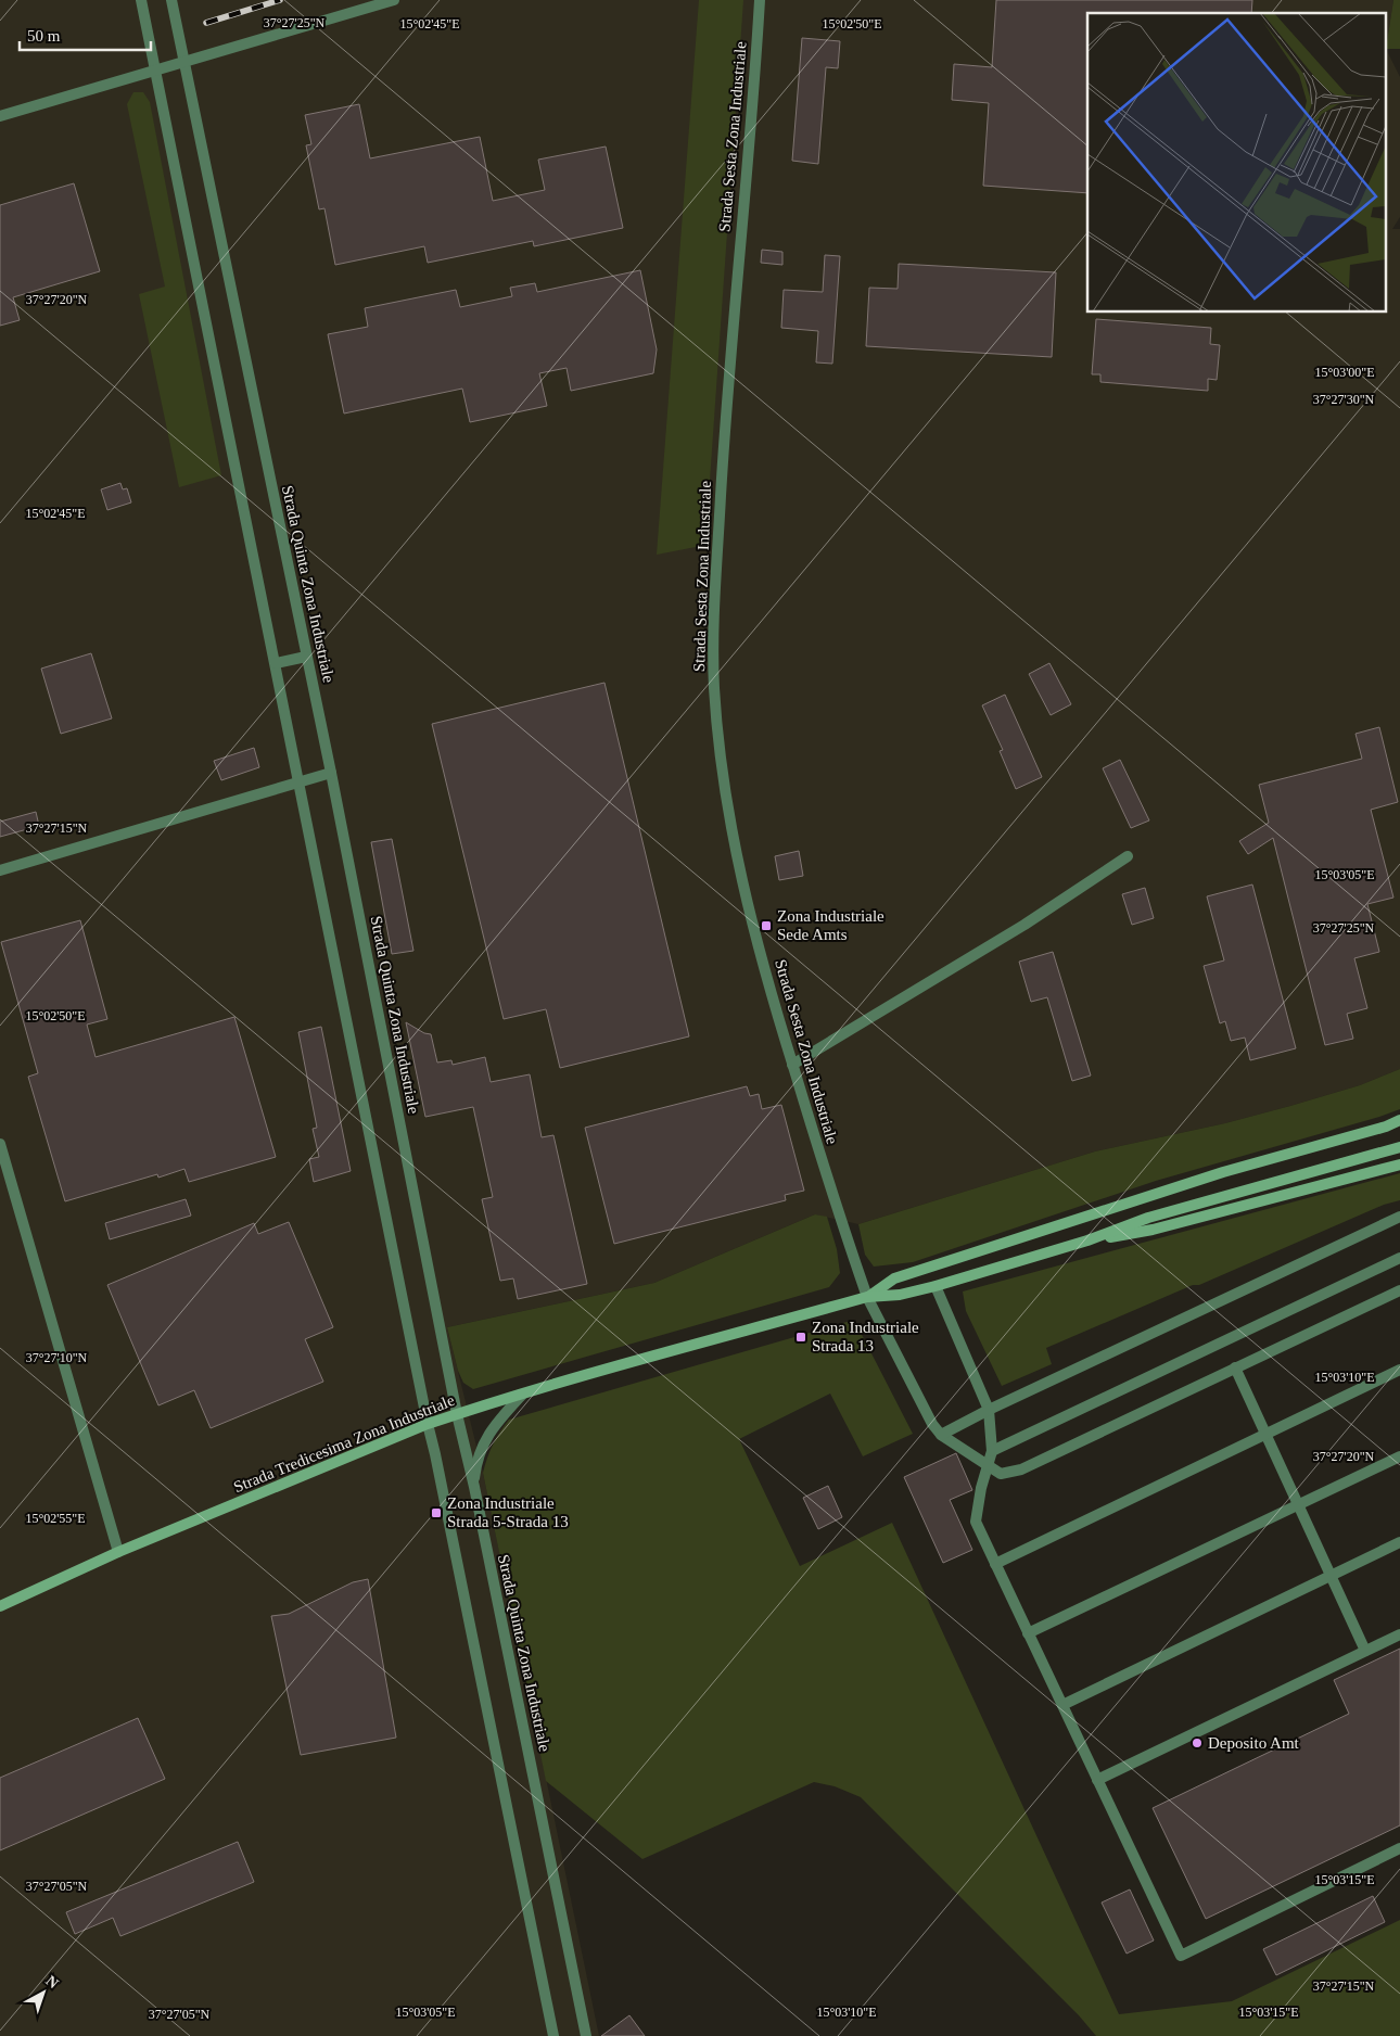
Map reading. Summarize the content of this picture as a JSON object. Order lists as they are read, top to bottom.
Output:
{
  "streets": {
    "main road": ["Strada Tredicesima Zona Industriale"],
    "street": ["Strada Sesta Zona Industriale", "Strada Quinta Zona Industriale"]
  },
  "crossings": [
    ["Strada Sesta Zona Industriale", "Strada Tredicesima Zona Industriale"],
    ["Strada Quinta Zona Industriale", "Strada Tredicesima Zona Industriale"]
  ],
  "places": {
    "transit": ["Zona Industriale Sede Amts", "Zona Industriale Strada 13", "Zona Industriale Strada 5-Strada 13"],
    "other": ["Deposito Amt"]
  },
  "scale_bar": "50 m",
  "north": "top right",
  "coordinates": [
    "37°27'25\"N",
    "15°02'45\"E",
    "15°02'50\"E",
    "37°27'20\"N",
    "15°03'00\"E",
    "37°27'30\"N",
    "37°27'15\"N",
    "15°03'05\"E",
    "37°27'10\"N",
    "15°03'10\"E",
    "15°02'55\"E",
    "15°03'15\"E",
    "37°27'05\"N"
  ]
}
